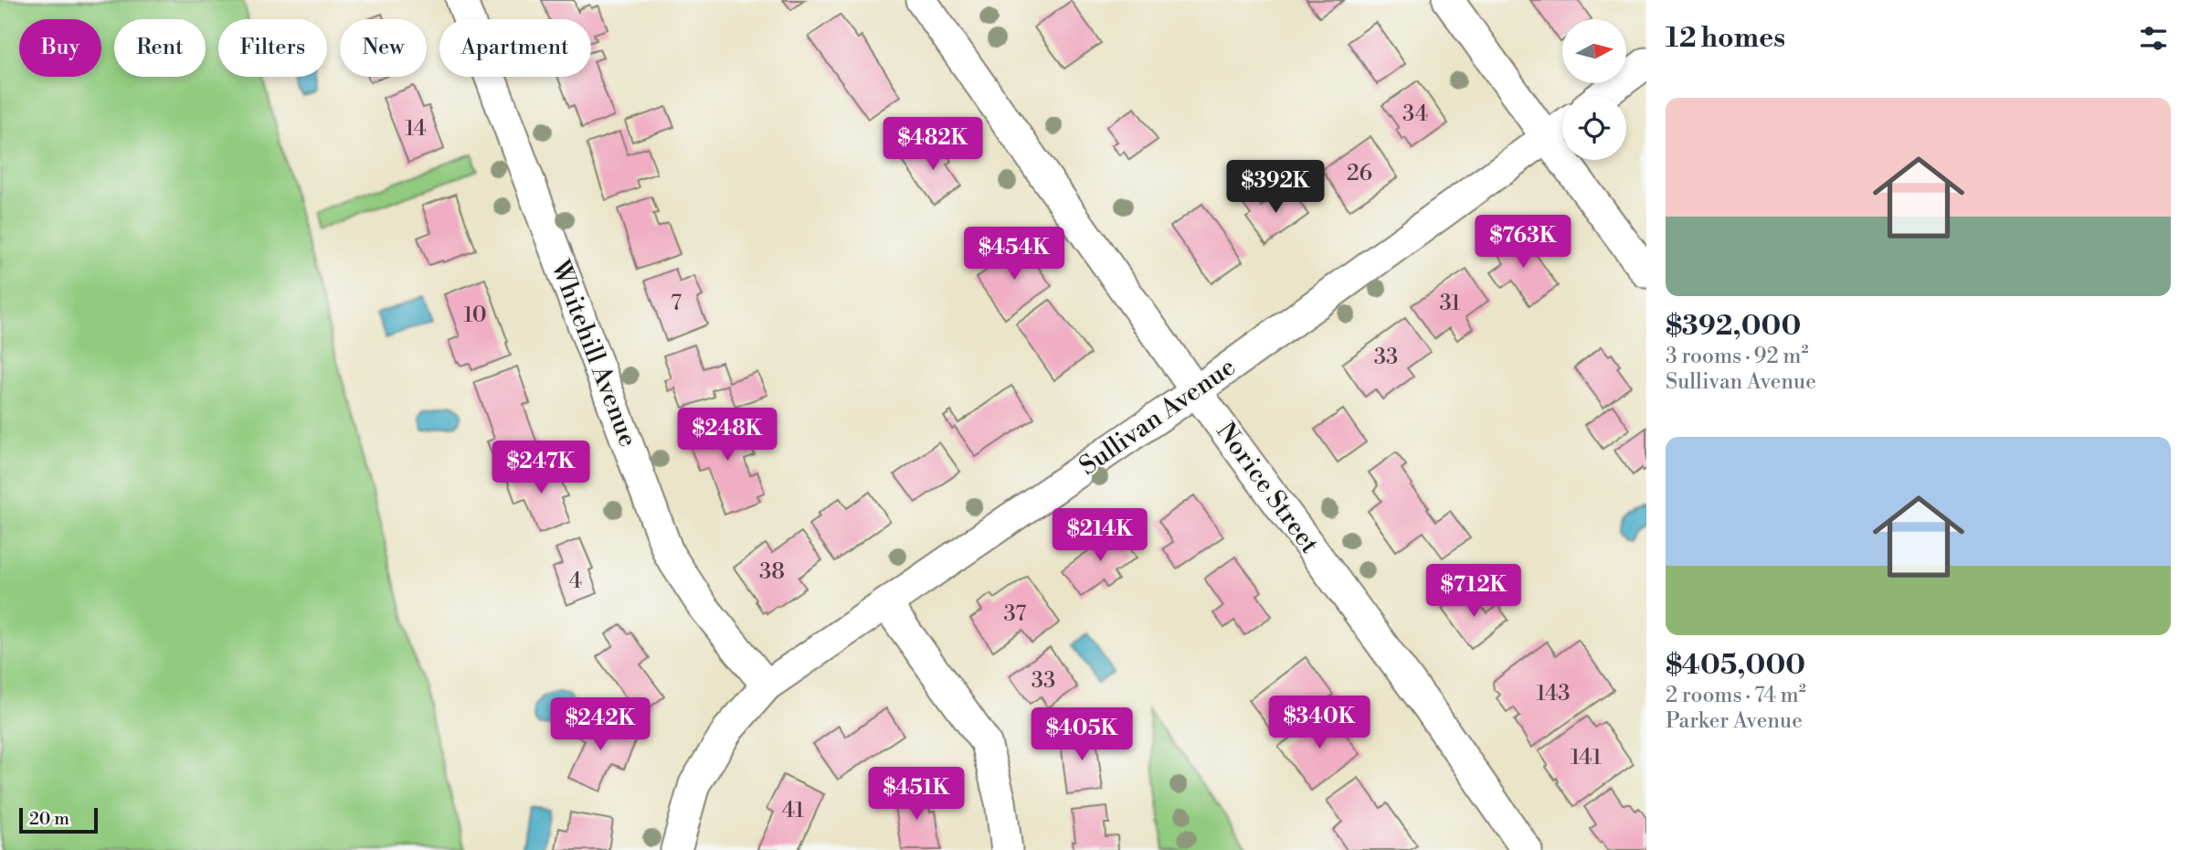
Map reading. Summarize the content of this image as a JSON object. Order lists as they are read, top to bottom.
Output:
{
  "streets": {
    "street": ["Whitehill Avenue", "Sullivan Avenue", "Norice Street"]
  },
  "crossings": [
    ["Whitehill Avenue", "Sullivan Avenue"],
    ["Sullivan Avenue", "Norice Street"]
  ],
  "house_numbers": [
    "34",
    "14",
    "26",
    "7",
    "31",
    "10",
    "33",
    "38",
    "4",
    "37",
    "33",
    "143",
    "141",
    "41"
  ],
  "scale_bar": "20 m",
  "north": "right",
  "page": {
    "heading": "12 homes",
    "chip": [
      "Buy",
      "Rent",
      "Filters",
      "New",
      "Apartment"
    ],
    "list": [
      {
        "name": "$392,000",
        "note": "3 rooms · 92 m² · Sullivan Avenue"
      },
      {
        "name": "$405,000",
        "note": "2 rooms · 74 m² · Parker Avenue"
      }
    ],
    "price": [
      "$482K",
      "$392K",
      "$763K",
      "$454K",
      "$248K",
      "$247K",
      "$214K",
      "$712K",
      "$340K",
      "$242K",
      "$405K",
      "$451K"
    ],
    "scale": "20 m"
  }
}
